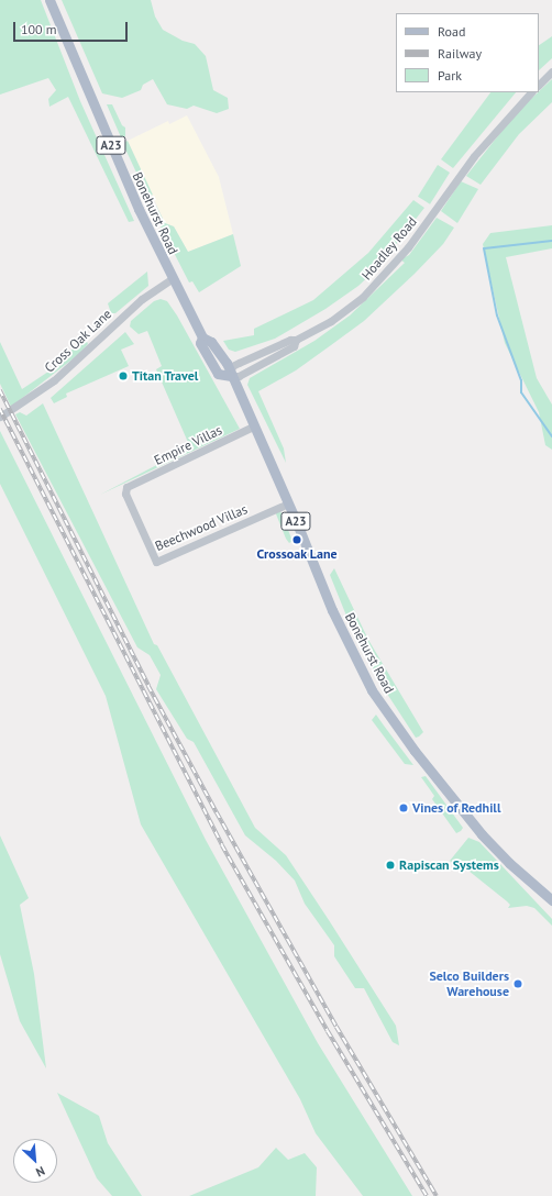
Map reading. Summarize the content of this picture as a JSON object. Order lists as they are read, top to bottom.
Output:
{
  "streets": {
    "main road": ["A23", "Bonehurst Road"],
    "street": [
      "Hoadley Road",
      "Cross Oak Lane",
      "Empire Villas",
      "Beechwood Villas"
    ]
  },
  "crossings": [
    ["Bonehurst Road", "Hoadley Road"],
    ["Bonehurst Road", "Cross Oak Lane"],
    ["Bonehurst Road", "Empire Villas"],
    ["Bonehurst Road", "Beechwood Villas"],
    ["Empire Villas", "Beechwood Villas"]
  ],
  "places": [
    "Titan Travel",
    "Crossoak Lane",
    "Vines of Redhill",
    "Rapiscan Systems",
    "Selco Builders Warehouse"
  ],
  "legend": ["Road", "Railway", "Park"],
  "scale_bar": "100 m",
  "north": "bottom right"
}
